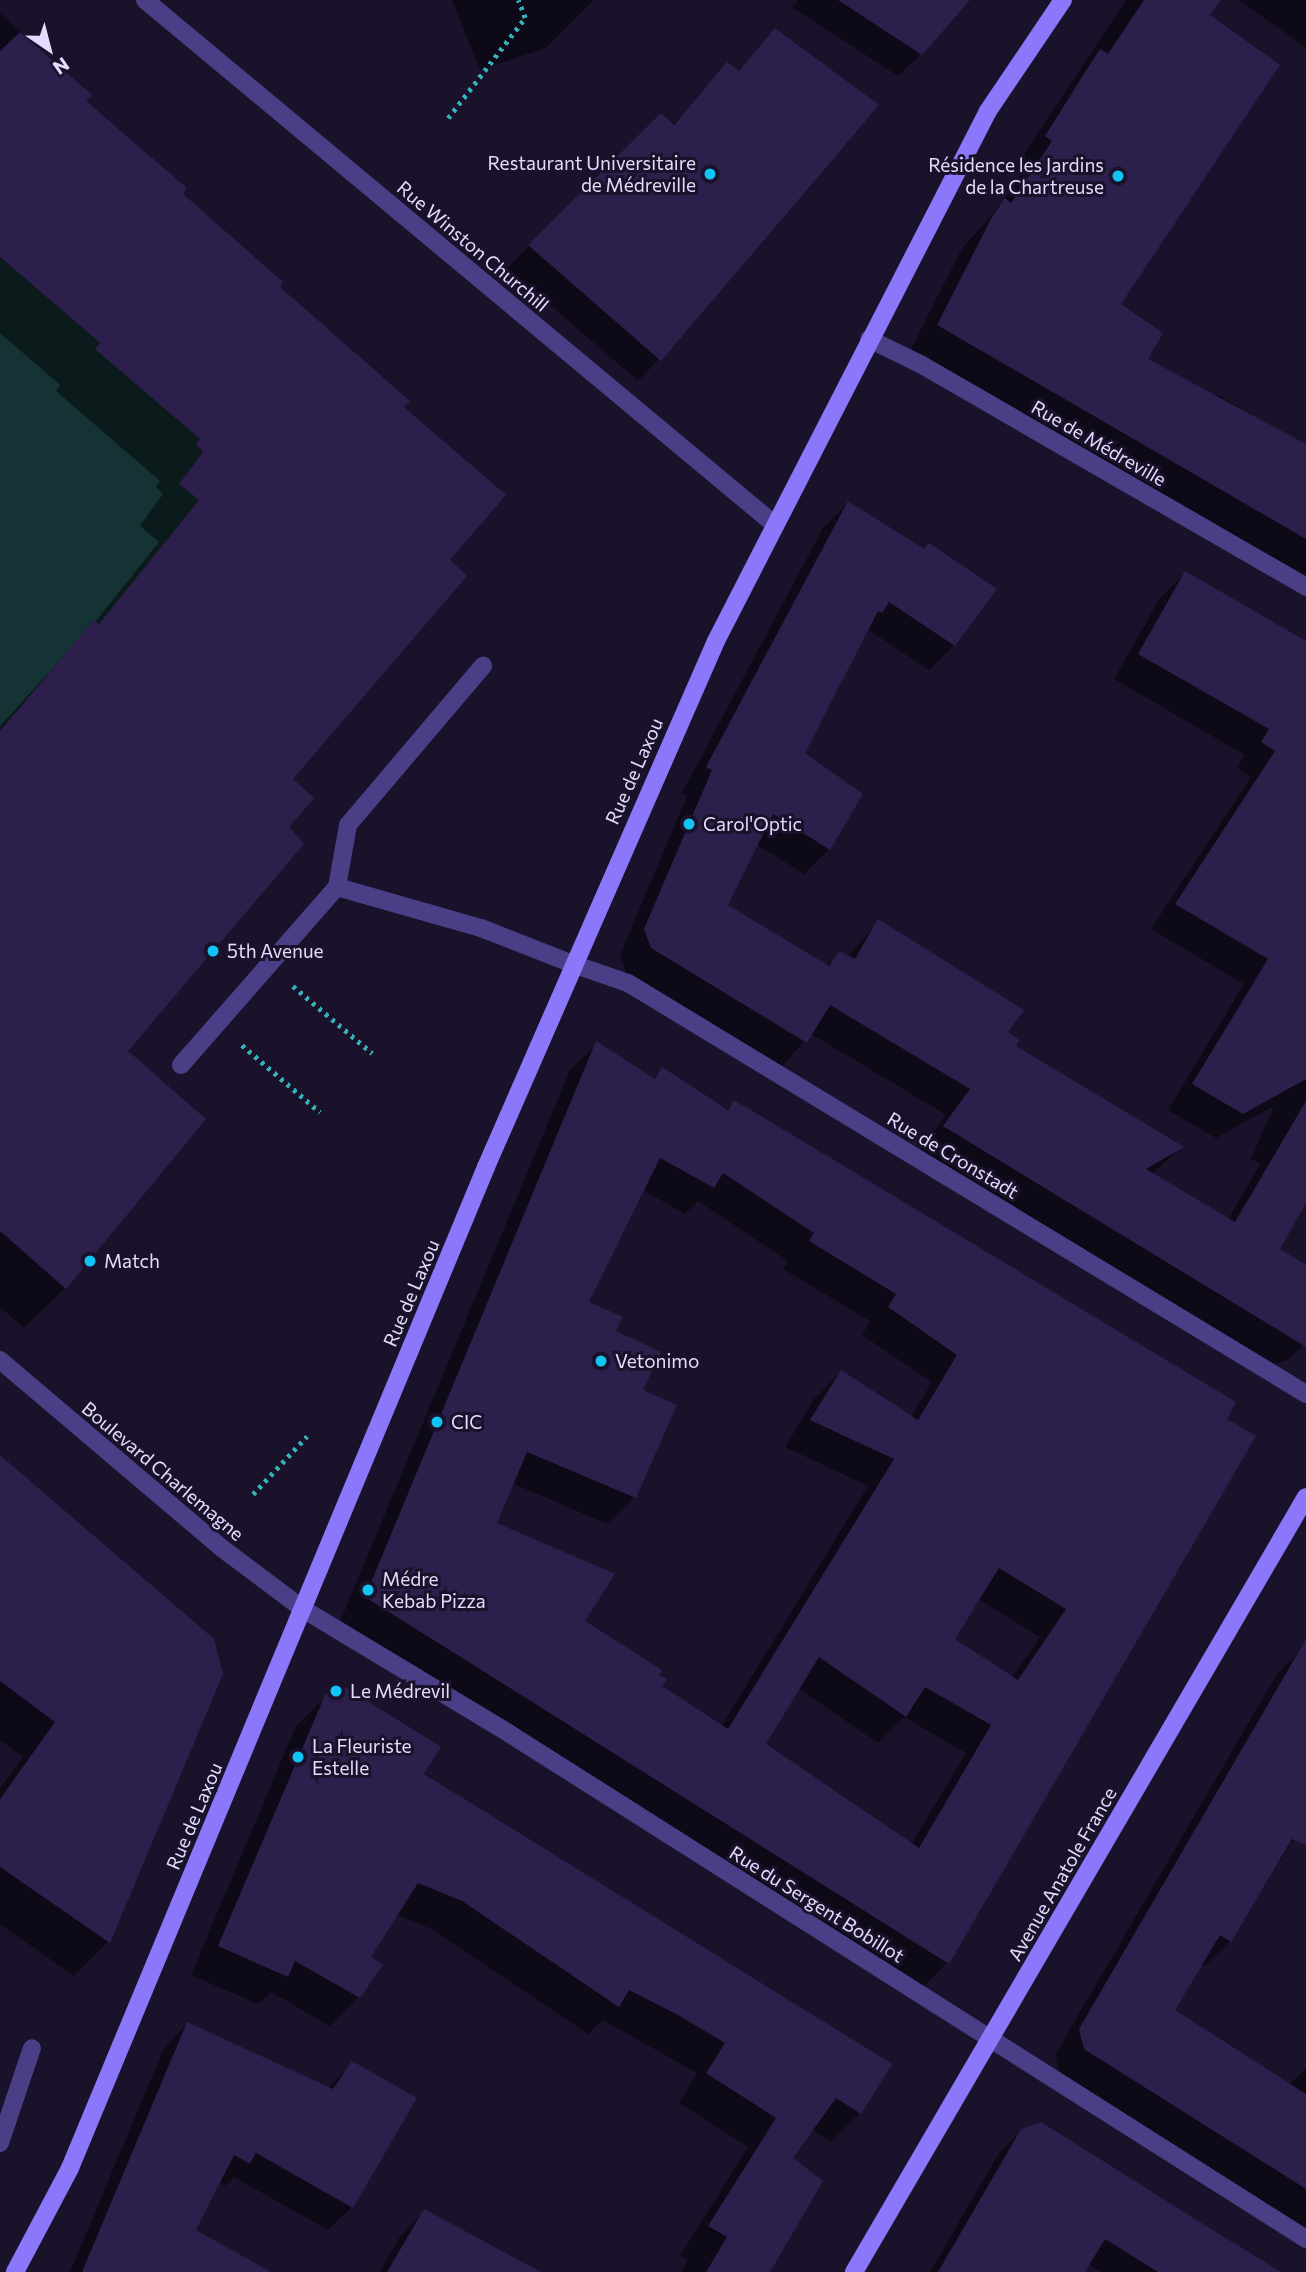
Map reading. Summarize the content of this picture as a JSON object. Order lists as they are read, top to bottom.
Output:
{
  "streets": {
    "main road": ["Rue de Laxou", "Avenue Anatole France"],
    "street": [
      "Rue Winston Churchill",
      "Rue de Médreville",
      "Rue de Cronstadt",
      "Boulevard Charlemagne",
      "Rue du Sergent Bobillot"
    ]
  },
  "crossings": [
    ["Rue Winston Churchill", "Rue de Laxou"],
    ["Rue de Médreville", "Rue de Laxou"],
    ["Rue de Laxou", "Rue de Cronstadt"],
    ["Rue de Laxou", "Boulevard Charlemagne"],
    ["Rue de Laxou", "Rue du Sergent Bobillot"],
    ["Boulevard Charlemagne", "Rue du Sergent Bobillot"],
    ["Avenue Anatole France", "Rue du Sergent Bobillot"]
  ],
  "places": [
    "Restaurant Universitaire de Médreville",
    "Résidence les Jardins de la Chartreuse",
    "Carol'Optic",
    "5th Avenue",
    "Match",
    "Vetonimo",
    "CIC",
    "Médre Kebab Pizza",
    "Le Médrevil",
    "La Fleuriste Estelle"
  ],
  "north": "bottom right"
}
